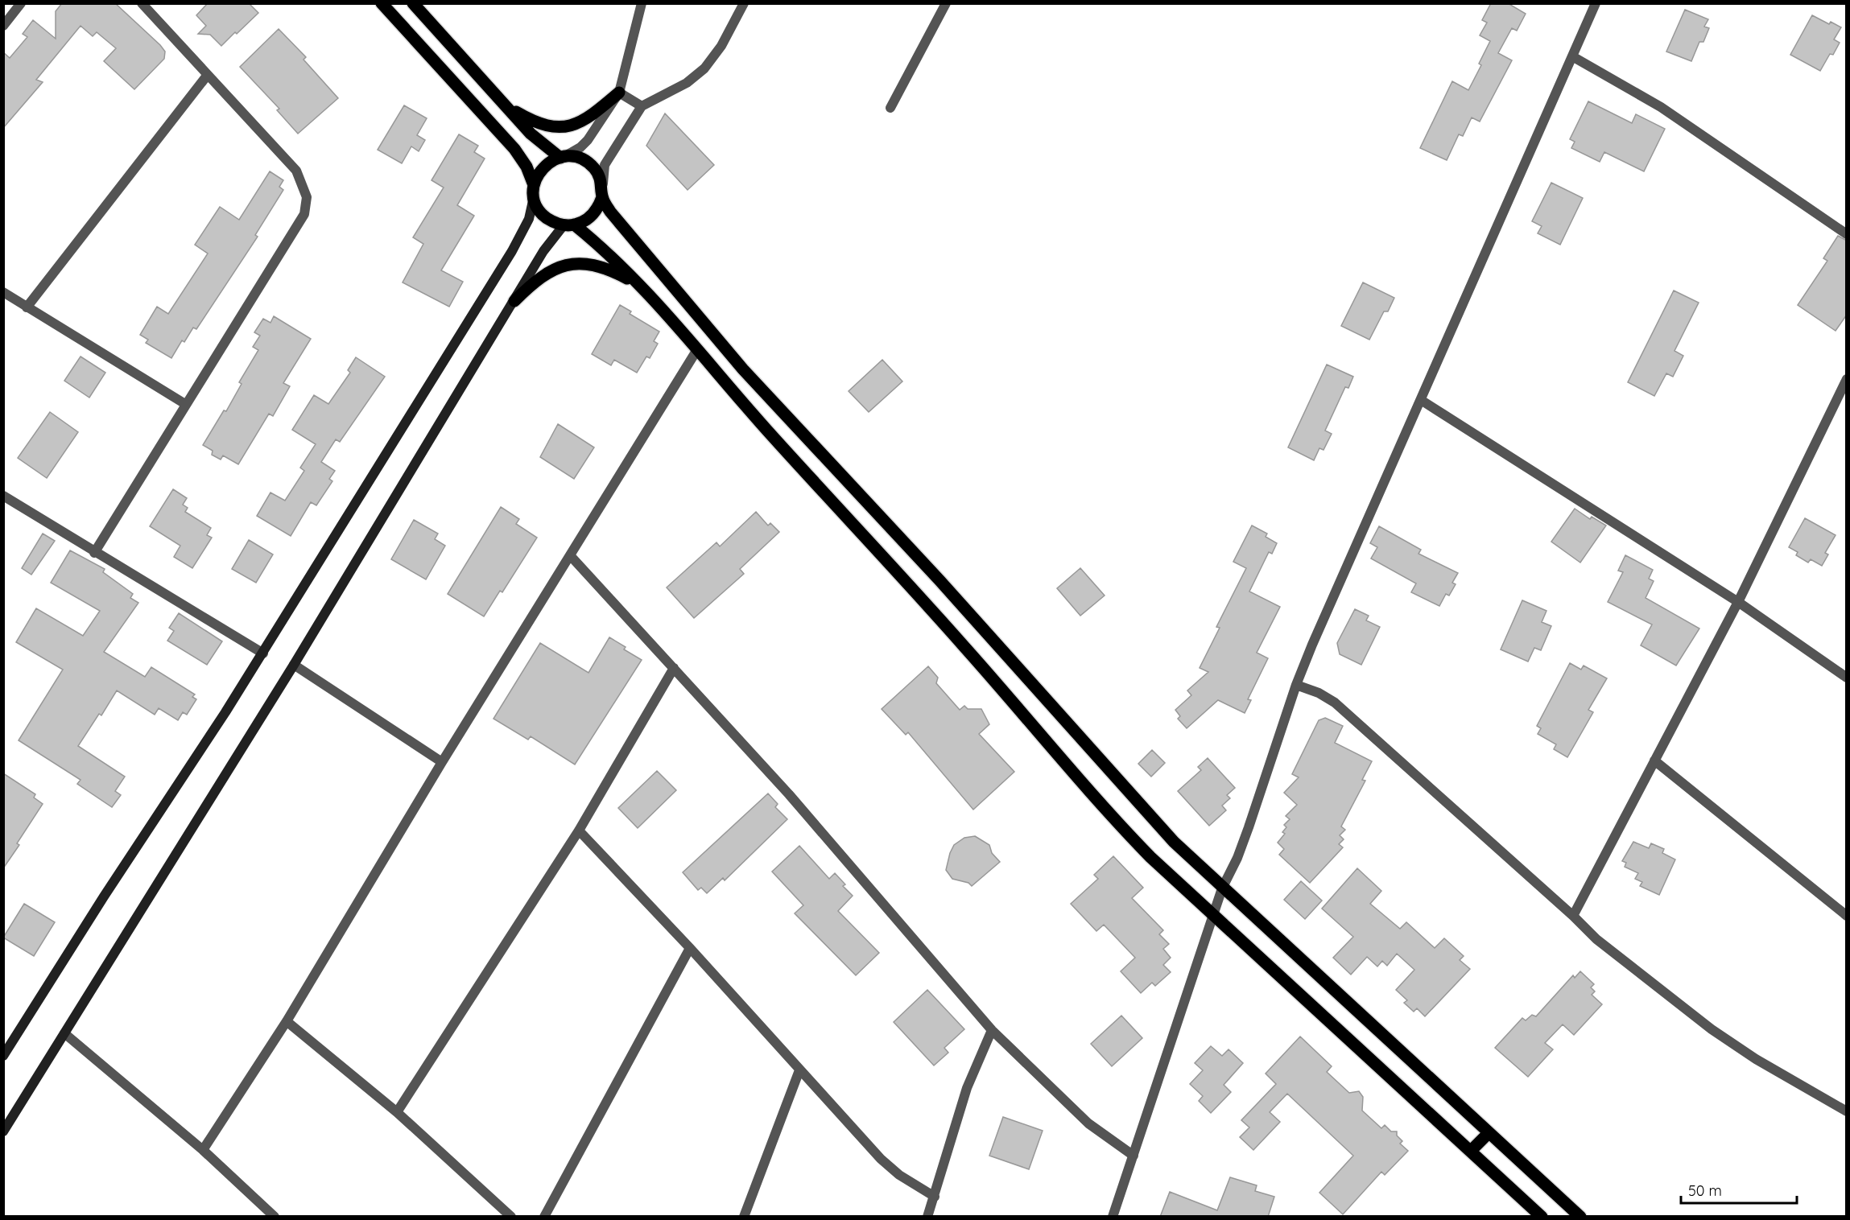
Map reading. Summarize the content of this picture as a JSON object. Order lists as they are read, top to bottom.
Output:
{
  "scale_bar": "50 m"
}
